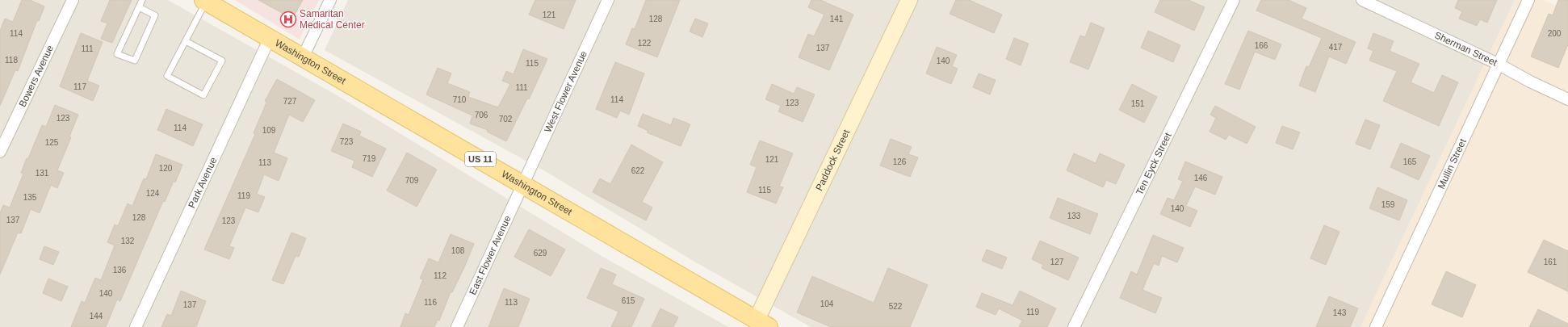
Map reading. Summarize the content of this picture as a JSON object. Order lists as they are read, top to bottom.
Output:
{
  "streets": {
    "main road": ["Washington Street", "US 11", "Paddock Street"],
    "street": [
      "Sherman Street",
      "Bowers Avenue",
      "West Flower Avenue",
      "Ten Eyck Street",
      "Mullin Street",
      "Park Avenue",
      "East Flower Avenue"
    ]
  },
  "crossings": [
    ["Sherman Street", "Mullin Street"],
    ["Washington Street", "West Flower Avenue"],
    ["Washington Street", "Paddock Street"],
    ["Washington Street", "Park Avenue"],
    ["Washington Street", "East Flower Avenue"],
    ["West Flower Avenue", "East Flower Avenue"]
  ],
  "places": {
    "hospital": ["Samaritan Medical Center"]
  },
  "house_numbers": [
    "121",
    "128",
    "141",
    "114",
    "200",
    "122",
    "166",
    "417",
    "137",
    "111",
    "118",
    "140",
    "115",
    "117",
    "111",
    "710",
    "114",
    "727",
    "123",
    "151",
    "706",
    "123",
    "702",
    "114",
    "109",
    "723",
    "125",
    "719",
    "121",
    "126",
    "165",
    "113",
    "120",
    "622",
    "131",
    "146",
    "709",
    "115",
    "124",
    "119",
    "135",
    "159",
    "140",
    "133",
    "128",
    "137",
    "123",
    "132",
    "108",
    "629",
    "127",
    "161",
    "136",
    "112",
    "140",
    "615",
    "116",
    "113",
    "104",
    "137",
    "522",
    "119",
    "143",
    "144"
  ]
}
